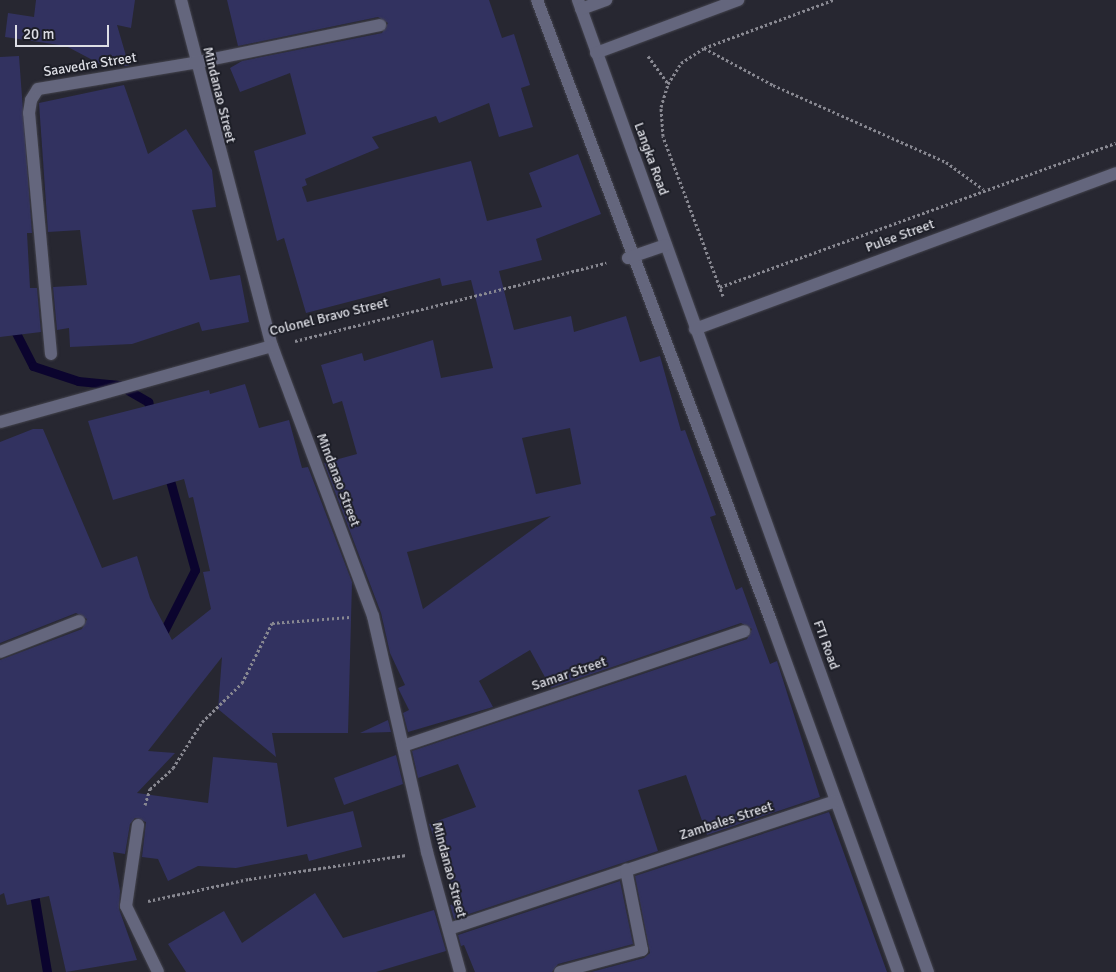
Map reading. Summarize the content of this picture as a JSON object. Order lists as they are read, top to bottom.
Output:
{
  "streets": {
    "street": [
      "Saavedra Street",
      "Mindanao Street",
      "Langka Road",
      "Pulse Street",
      "Colonel Bravo Street",
      "FTI Road",
      "Samar Street",
      "Zambales Street"
    ]
  },
  "crossings": [
    ["Saavedra Street", "Mindanao Street"],
    ["Mindanao Street", "Colonel Bravo Street"],
    ["Mindanao Street", "Samar Street"],
    ["Mindanao Street", "Zambales Street"],
    ["Langka Road", "Pulse Street"],
    ["Langka Road", "FTI Road"],
    ["Pulse Street", "FTI Road"]
  ],
  "scale_bar": "20 m"
}
